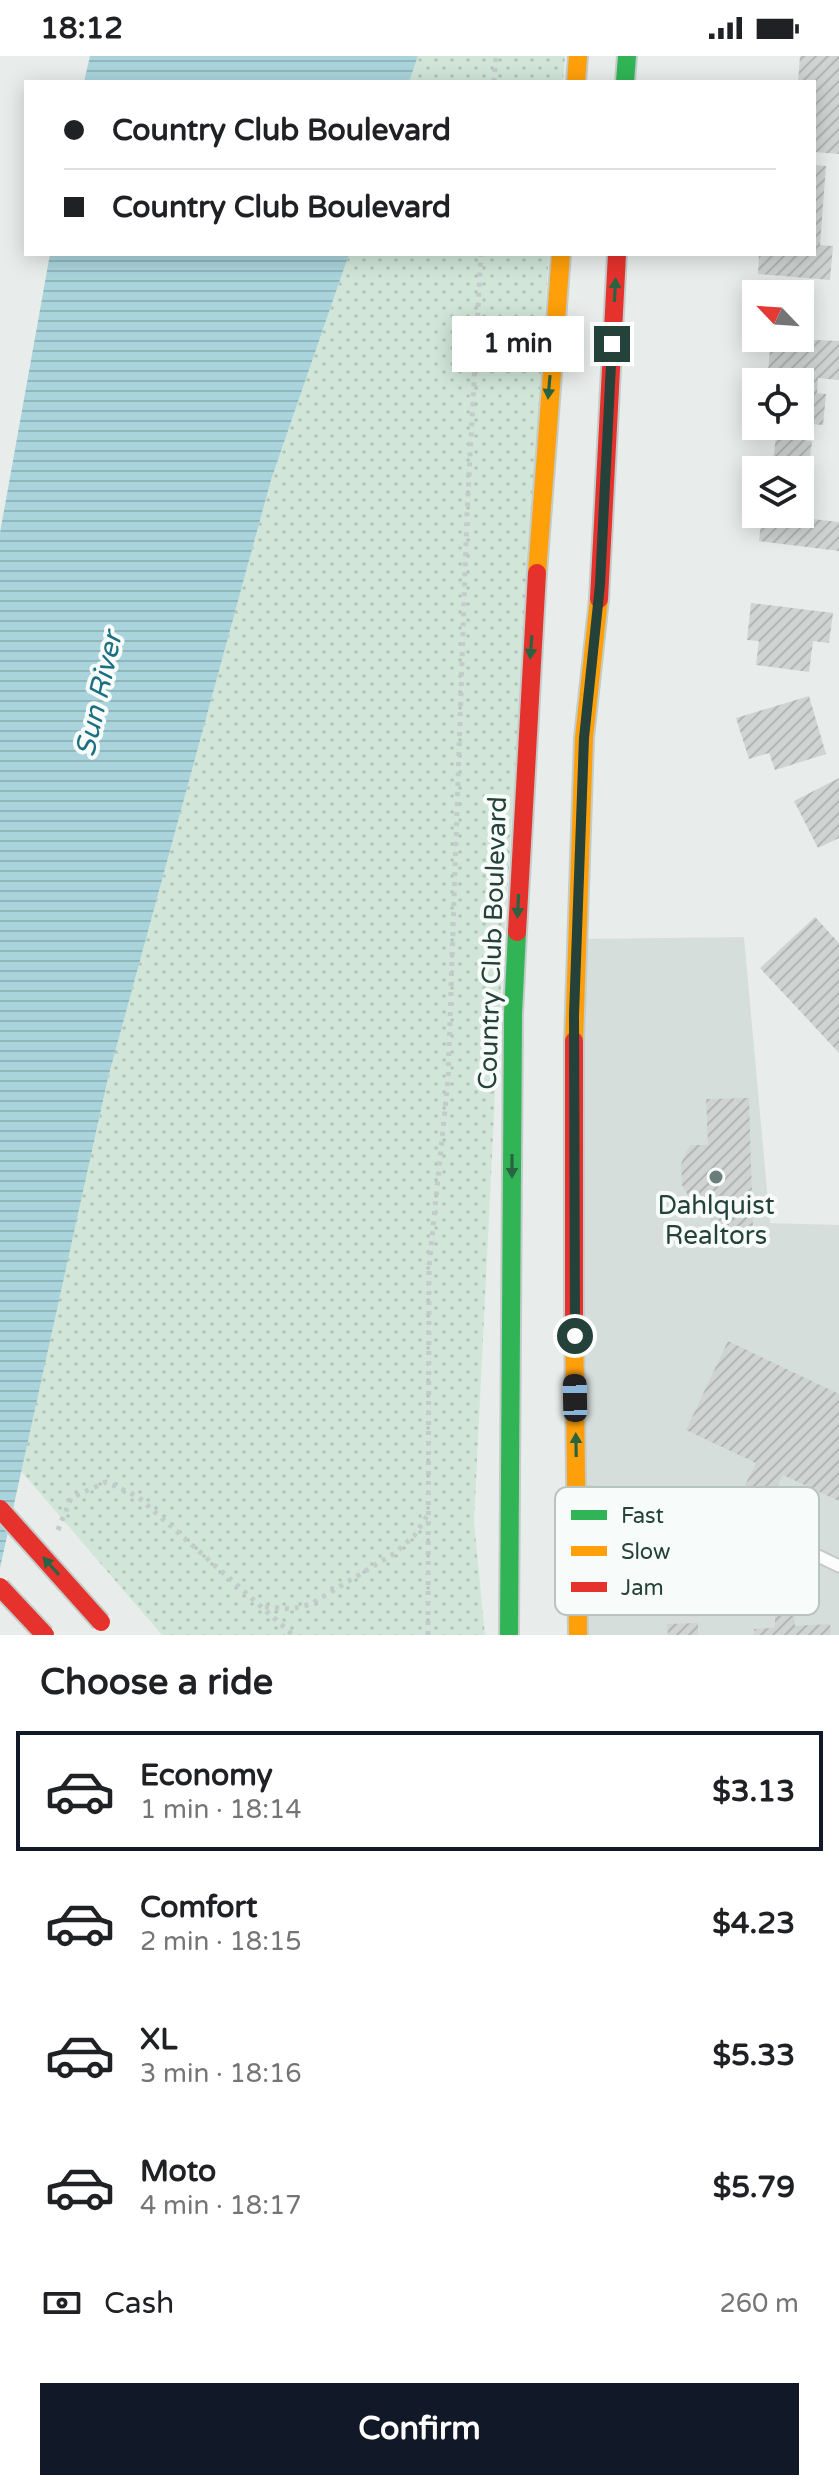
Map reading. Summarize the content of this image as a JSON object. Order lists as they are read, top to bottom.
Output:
{
  "streets": {
    "main road": ["Country Club Boulevard"]
  },
  "water": ["Sun River"],
  "places": ["Dahlquist Realtors"],
  "legend": ["Fast", "Slow", "Jam"],
  "north": "top left",
  "page": {
    "status": "18:12",
    "banner": ["Country Club Boulevard", "Country Club Boulevard"],
    "bubble": "1 min",
    "heading": "Choose a ride",
    "list": [
      {
        "name": "Economy",
        "note": "1 min · 18:14",
        "value": "$3.13"
      },
      {
        "name": "Comfort",
        "note": "2 min · 18:15",
        "value": "$4.23"
      },
      {
        "name": "XL",
        "note": "3 min · 18:16",
        "value": "$5.33"
      },
      {
        "name": "Moto",
        "note": "4 min · 18:17",
        "value": "$5.79"
      }
    ],
    "pay": ["Cash", "260 m"],
    "buttons": "Confirm"
  }
}
